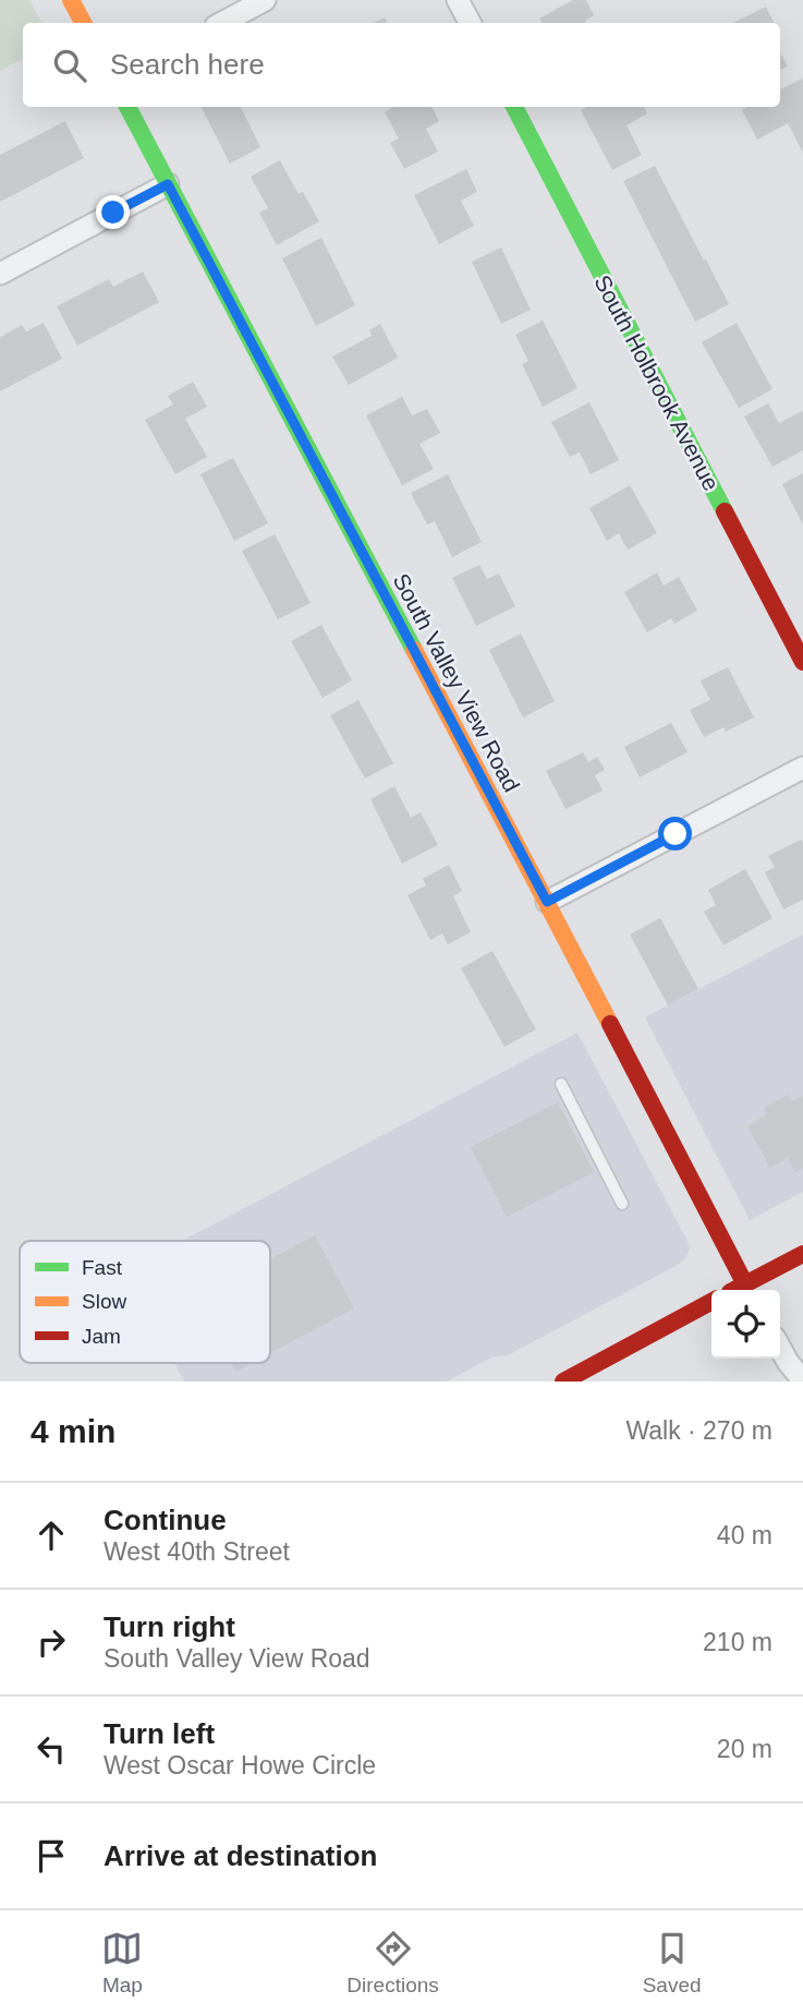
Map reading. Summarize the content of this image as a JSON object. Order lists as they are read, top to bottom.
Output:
{
  "streets": {
    "street": ["South Holbrook Avenue", "South Valley View Road"]
  },
  "legend": ["Fast", "Slow", "Jam"],
  "page": {
    "search": "Search here",
    "heading": ["4 min", "Walk · 270 m"],
    "list": [
      ["Continue", "West 40th Street", "40 m"],
      ["Turn right", "South Valley View Road", "210 m"],
      ["Turn left", "West Oscar Howe Circle", "20 m"],
      "Arrive at destination"
    ],
    "nav": ["Map", "Directions", "Saved"]
  }
}
